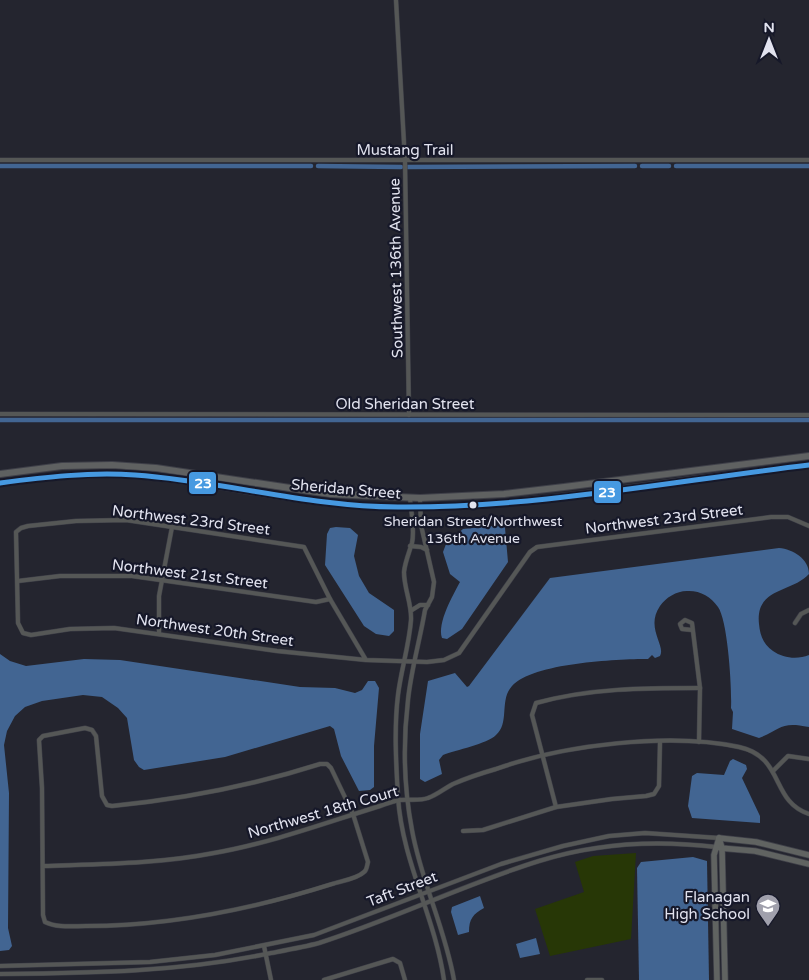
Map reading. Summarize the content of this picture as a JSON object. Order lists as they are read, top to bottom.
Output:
{
  "streets": {
    "main road": ["Sheridan Street"],
    "street": [
      "Mustang Trail",
      "Southwest 136th Avenue",
      "Old Sheridan Street",
      "Northwest 23rd Street",
      "Northwest 21st Street",
      "Northwest 20th Street",
      "Northwest 18th Court",
      "Taft Street"
    ]
  },
  "crossings": [
    ["Mustang Trail", "Southwest 136th Avenue"],
    ["Southwest 136th Avenue", "Old Sheridan Street"],
    ["Northwest 23rd Street", "Northwest 21st Street"],
    ["Northwest 23rd Street", "Northwest 20th Street"],
    ["Northwest 21st Street", "Northwest 20th Street"]
  ],
  "places": {
    "other": ["Sheridan Street/Northwest 136th Avenue"],
    "school or university": ["Flanagan High School"]
  },
  "lines": ["transit line 23"],
  "north": "top"
}
